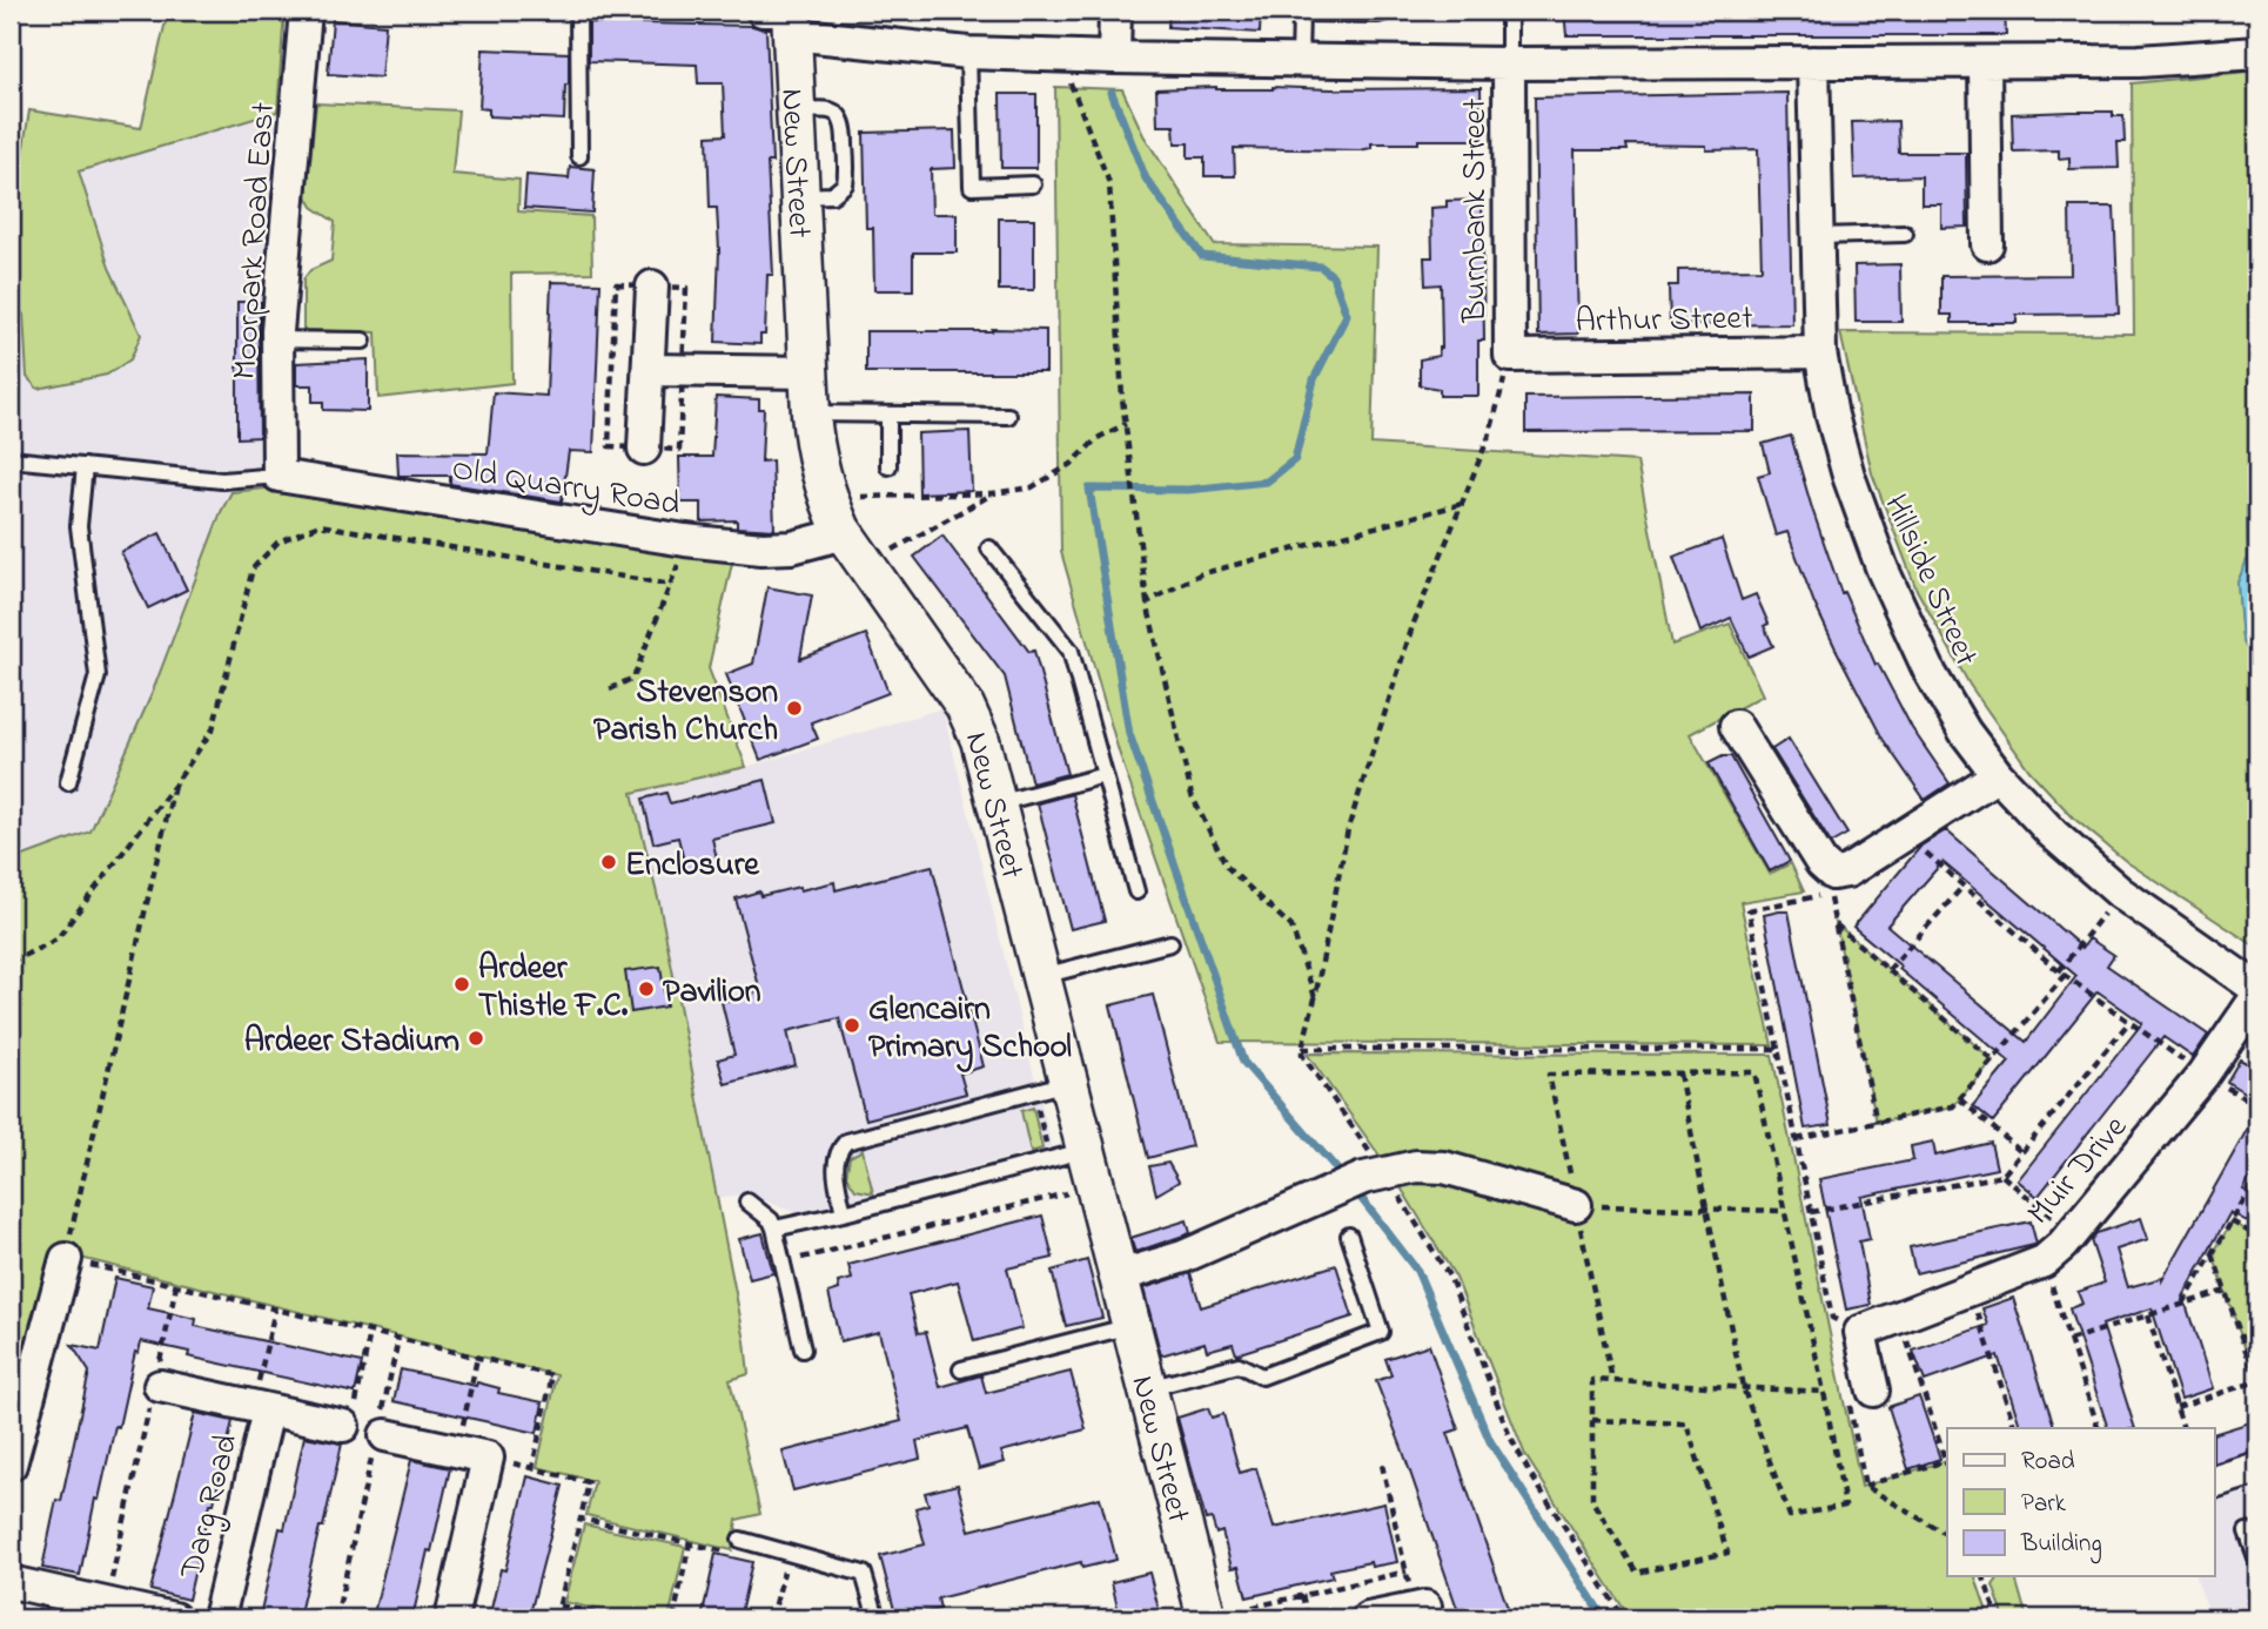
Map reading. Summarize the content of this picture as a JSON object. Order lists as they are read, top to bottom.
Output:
{
  "streets": {
    "street": [
      "New Street",
      "Burnbank Street",
      "Moorpark Road East",
      "Arthur Street",
      "Old Quarry Road",
      "Hillside Street",
      "Muir Drive",
      "Darg Road"
    ]
  },
  "crossings": [
    ["New Street", "Old Quarry Road"],
    ["Burnbank Street", "Arthur Street"],
    ["Moorpark Road East", "Old Quarry Road"],
    ["Arthur Street", "Hillside Street"]
  ],
  "places": [
    "Stevenson Parish Church",
    "Enclosure",
    "Ardeer Thistle F.C.",
    "Pavilion",
    "Glencairn Primary School",
    "Ardeer Stadium"
  ],
  "legend": ["Road", "Park", "Building"]
}
